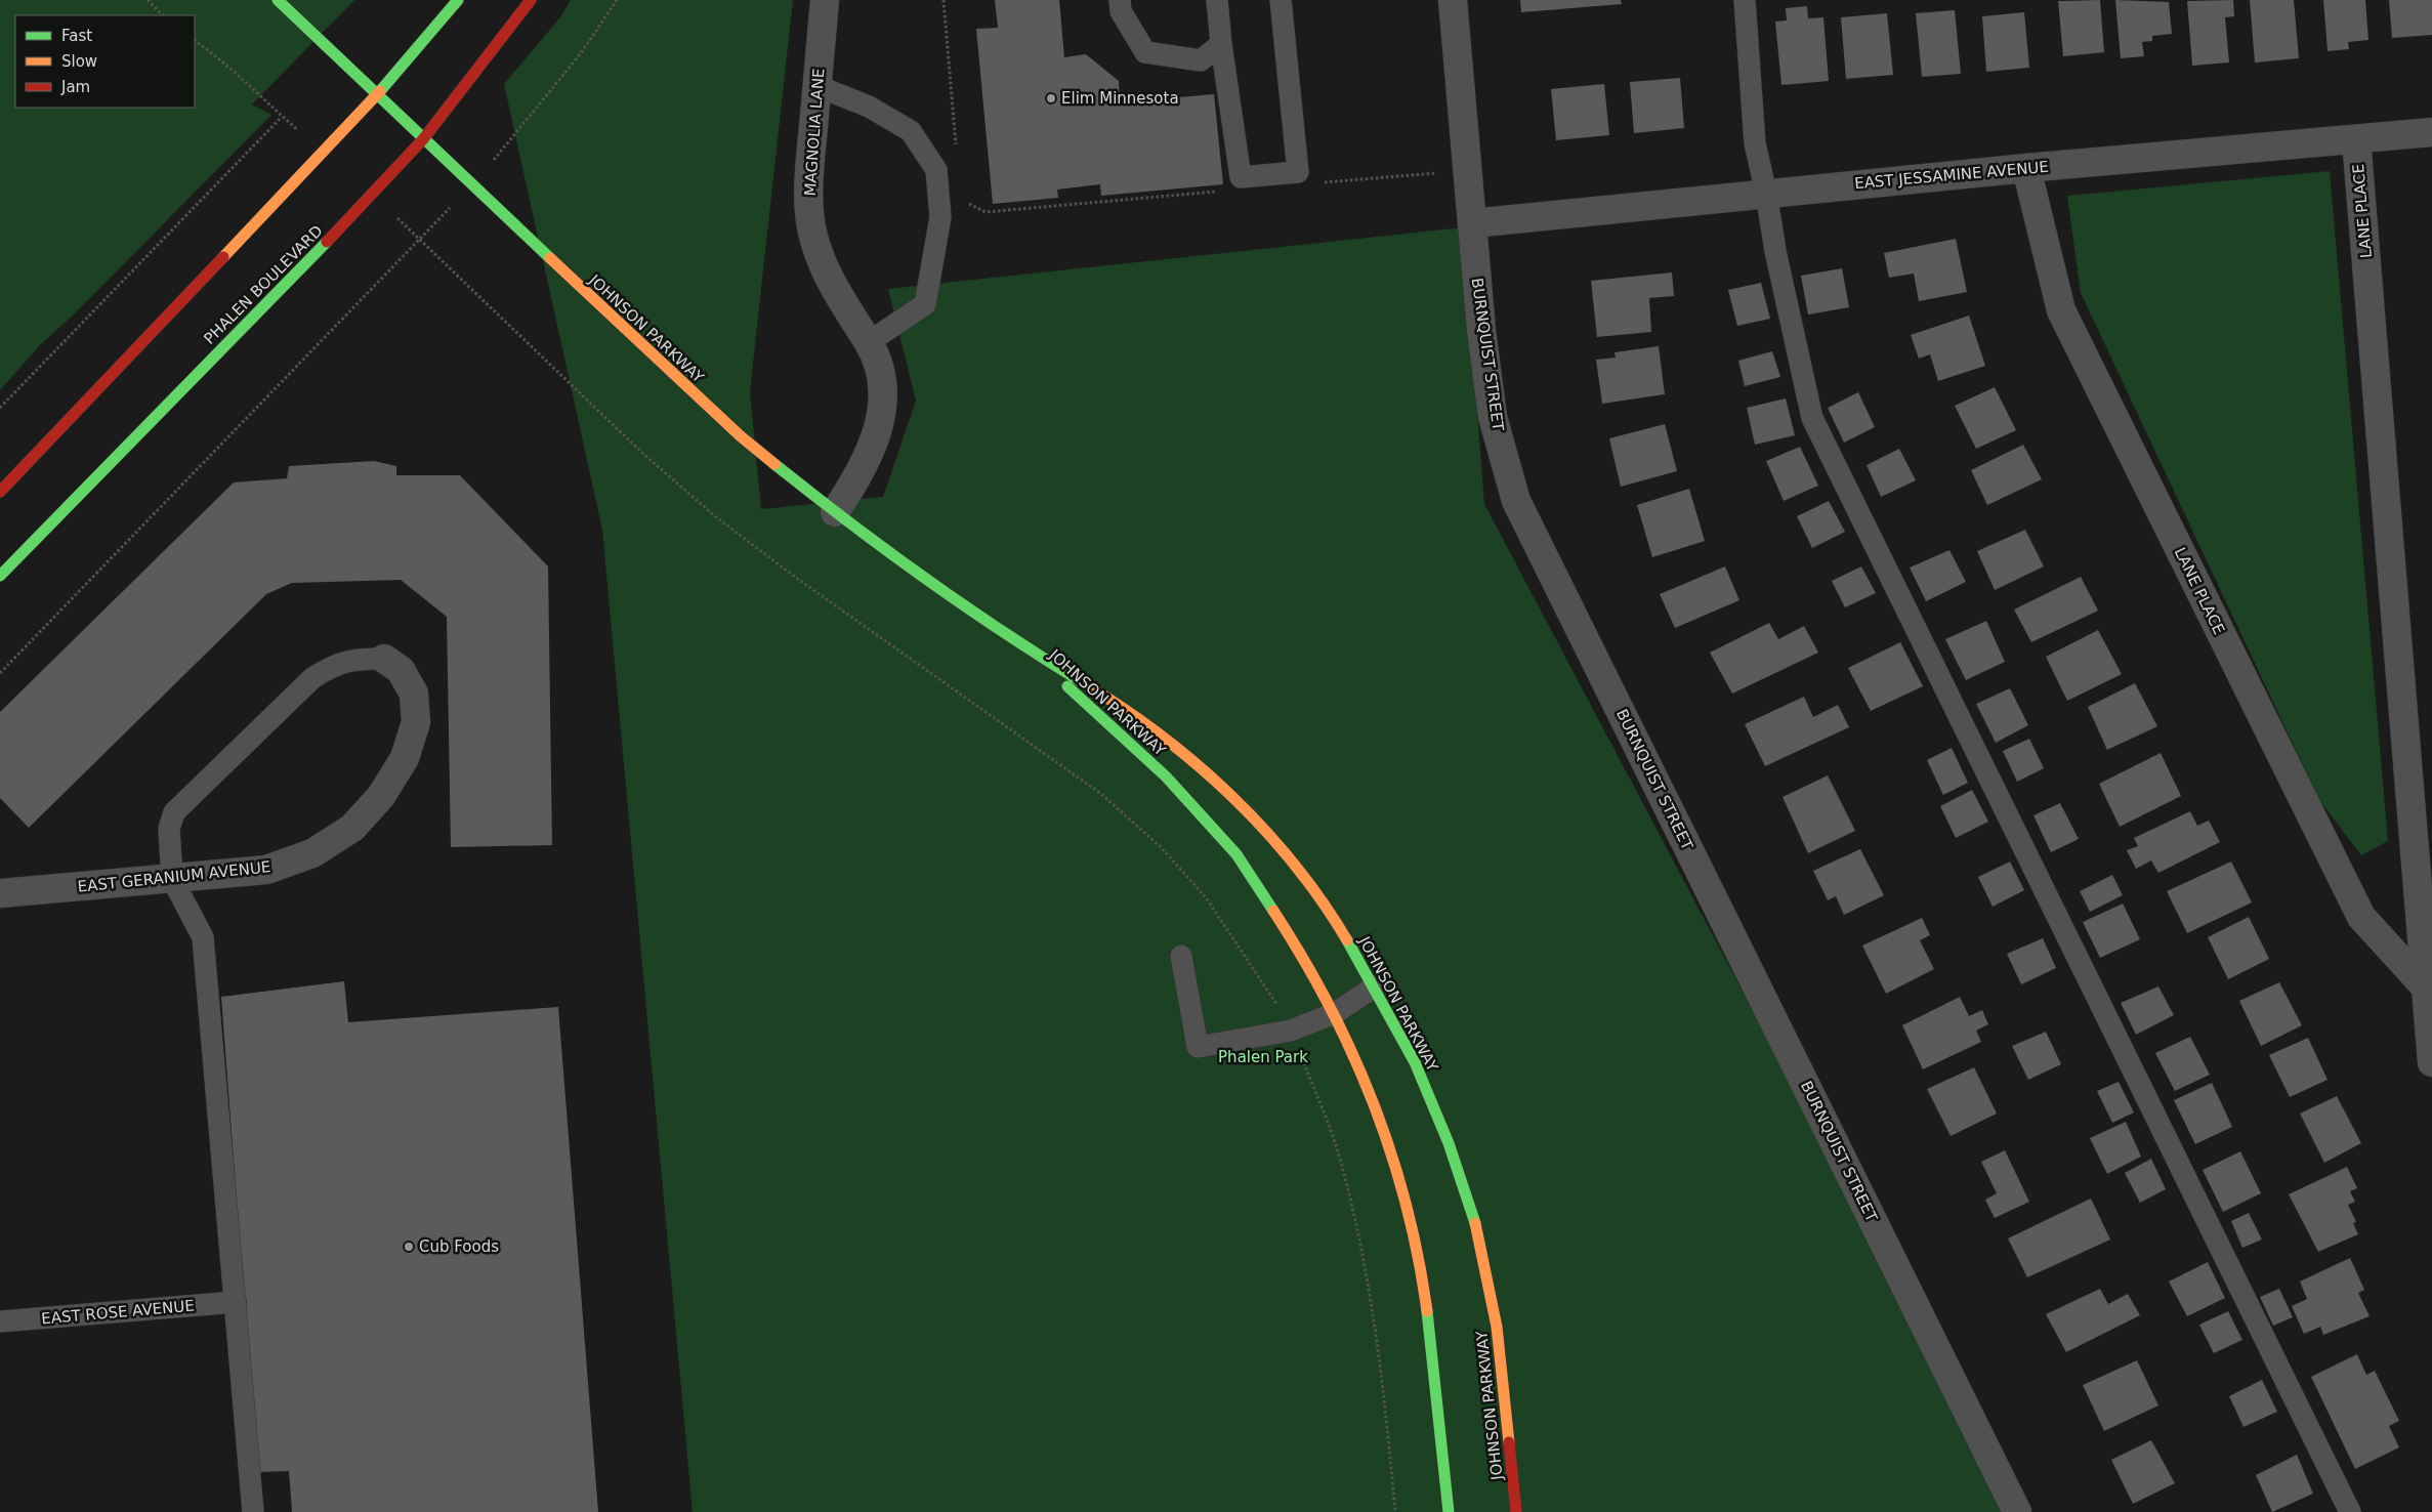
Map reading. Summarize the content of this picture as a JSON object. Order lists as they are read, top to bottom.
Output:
{
  "streets": {
    "street": [
      "MAGNOLIA LANE",
      "EAST JESSAMINE AVENUE",
      "LANE PLACE",
      "PHALEN BOULEVARD",
      "JOHNSON PARKWAY",
      "BURNQUIST STREET",
      "EAST GERANIUM AVENUE"
    ],
    "lane": ["EAST ROSE AVENUE"]
  },
  "crossings": [
    ["MAGNOLIA LANE", "JOHNSON PARKWAY"],
    ["EAST JESSAMINE AVENUE", "LANE PLACE"],
    ["EAST JESSAMINE AVENUE", "BURNQUIST STREET"],
    ["PHALEN BOULEVARD", "JOHNSON PARKWAY"]
  ],
  "parks": ["Phalen Park"],
  "places": ["Elim Minnesota", "Cub Foods"],
  "legend": ["Fast", "Slow", "Jam"]
}
